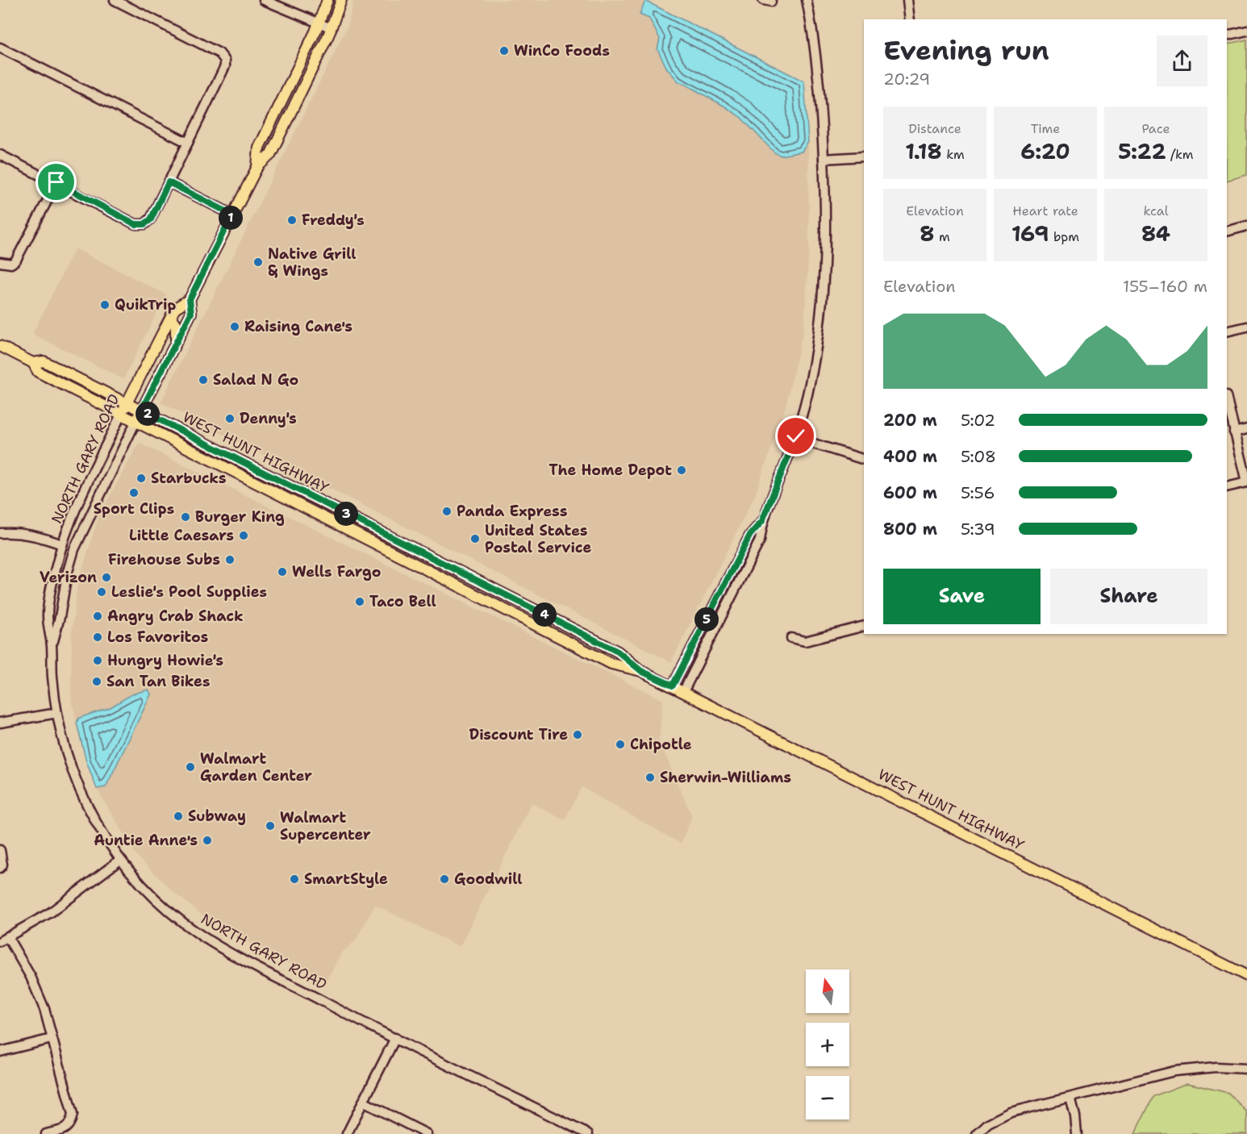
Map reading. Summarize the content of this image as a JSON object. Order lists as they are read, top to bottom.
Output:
{
  "streets": {
    "main road": ["WEST HUNT HIGHWAY", "NORTH GARY ROAD"]
  },
  "crossings": [
    ["WEST HUNT HIGHWAY", "NORTH GARY ROAD"]
  ],
  "places": [
    "WinCo Foods",
    "Freddy's",
    "Native Grill & Wings",
    "QuikTrip",
    "Raising Cane's",
    "Salad N Go",
    "Denny's",
    "The Home Depot",
    "Starbucks",
    "Sport Clips",
    "Panda Express",
    "Burger King",
    "Little Caesars",
    "United States Postal Service",
    "Firehouse Subs",
    "Wells Fargo",
    "Verizon",
    "Leslie's Pool Supplies",
    "Taco Bell",
    "Angry Crab Shack",
    "Los Favoritos",
    "Hungry Howie's",
    "San Tan Bikes",
    "Discount Tire",
    "Chipotle",
    "Walmart Garden Center",
    "Sherwin-Williams",
    "Subway",
    "Walmart Supercenter",
    "Auntie Anne's",
    "SmartStyle",
    "Goodwill"
  ],
  "north": "top",
  "page": {
    "heading": ["Evening run", "20:29"],
    "stats": [
      ["Distance", "1.18 km"],
      ["Time", "6:20"],
      ["Pace", "5:22 /km"],
      ["Elevation", "8 m"],
      ["Heart rate", "169 bpm"],
      ["kcal", "84"]
    ],
    "pins": [
      "1",
      "2",
      "3",
      "4",
      "5"
    ],
    "chart": ["Elevation", "155–160 m"],
    "list": [
      {
        "name": "200 m",
        "note": "5:02"
      },
      {
        "name": "400 m",
        "note": "5:08"
      },
      {
        "name": "600 m",
        "note": "5:56"
      },
      {
        "name": "800 m",
        "note": "5:39"
      }
    ],
    "buttons": ["Save", "Share"],
    "map_buttons": ["+", "−"]
  }
}
